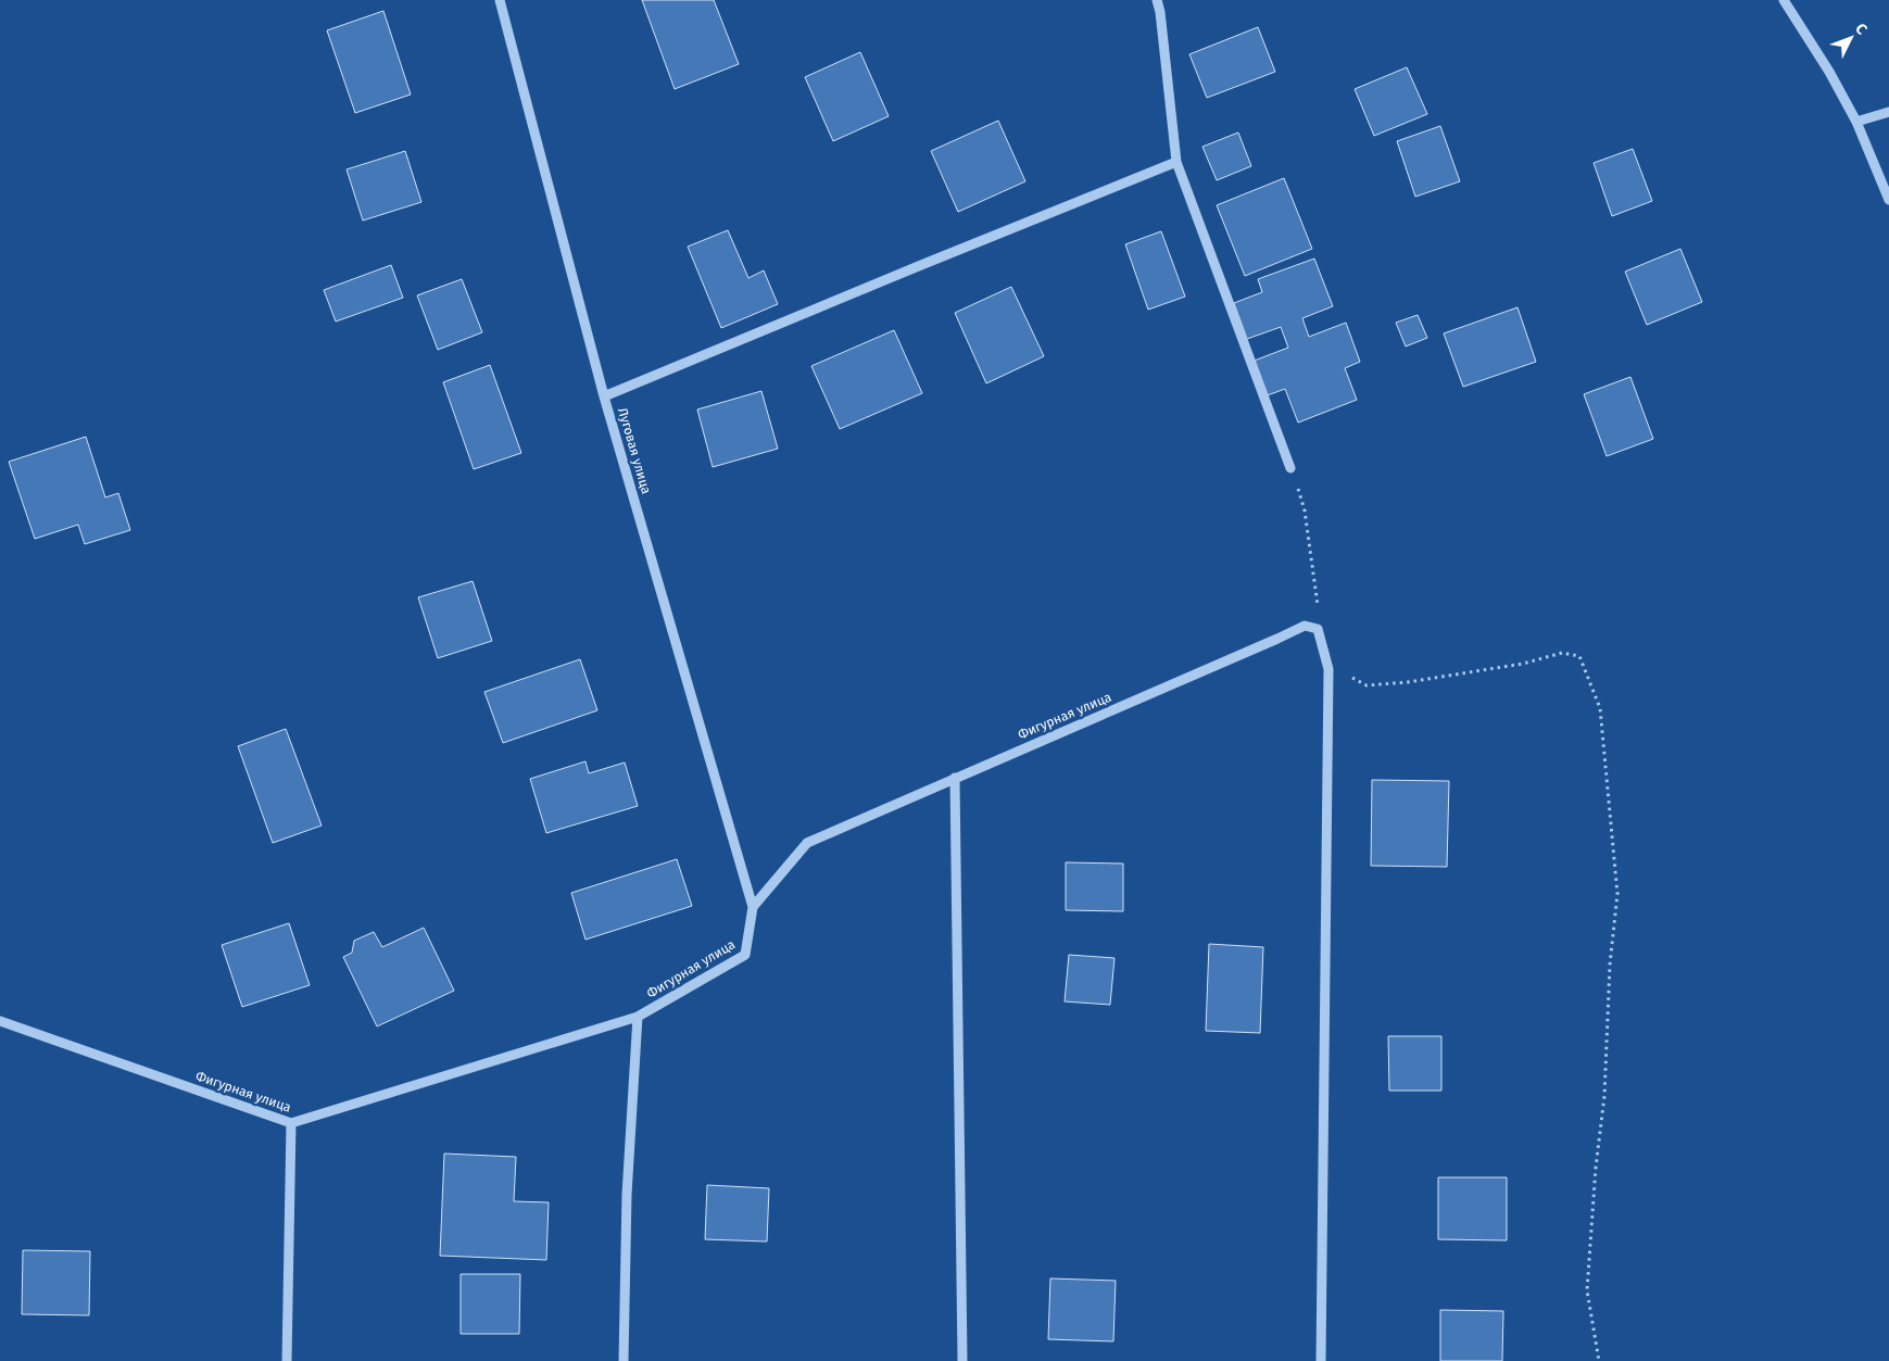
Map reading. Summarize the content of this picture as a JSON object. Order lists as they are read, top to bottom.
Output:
{
  "streets": {
    "street": ["Луговая улица", "Фигурная улица"]
  },
  "crossings": [
    ["Луговая улица", "Фигурная улица"]
  ],
  "north": "top right"
}
